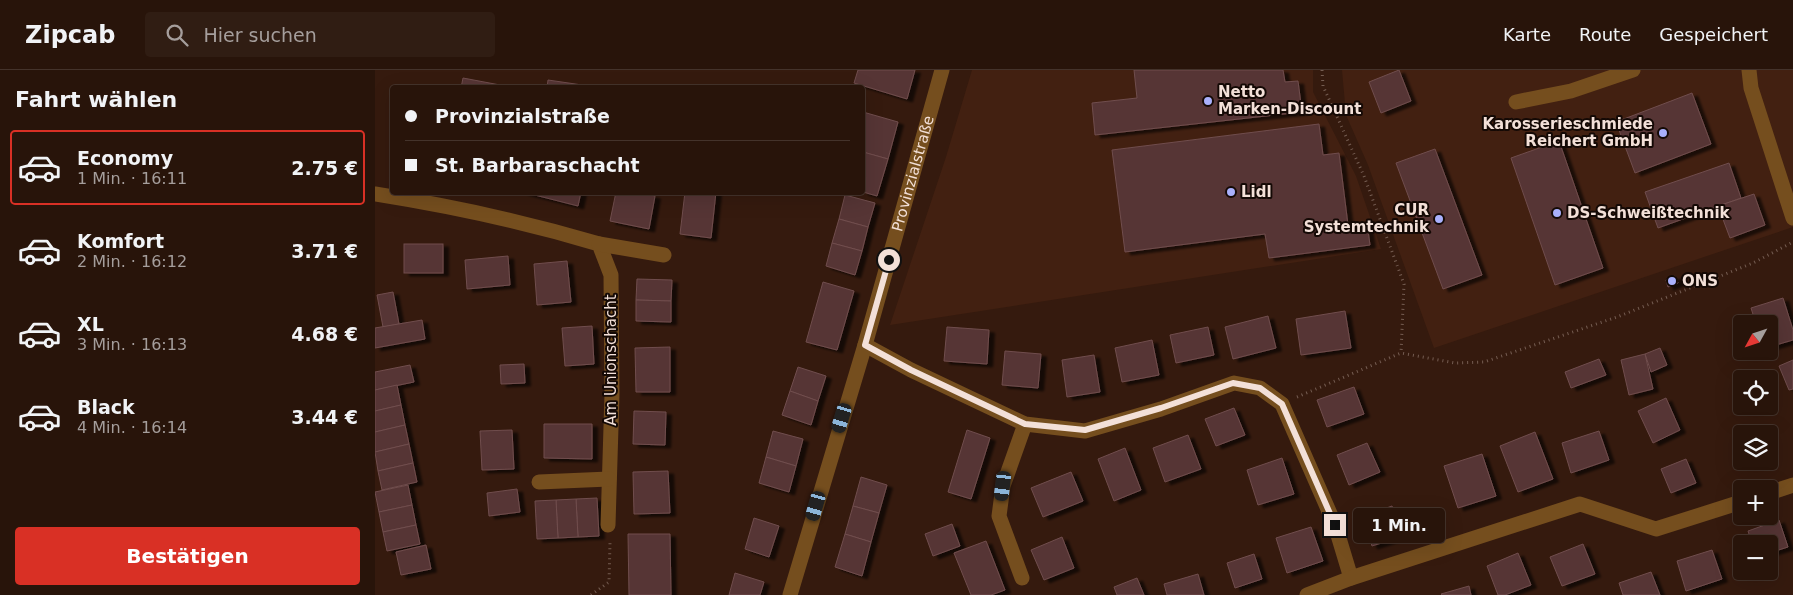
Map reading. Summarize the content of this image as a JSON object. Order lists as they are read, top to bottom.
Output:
{
  "streets": {
    "street": ["Provinzialstraße", "Am Unionschacht"]
  },
  "places": [
    "Netto Marken-Discount",
    "Karosserieschmiede Reichert GmbH",
    "Lidl",
    "DS-Schweißtechnik",
    "CUR Systemtechnik",
    "ONS"
  ],
  "north": "bottom left",
  "page": {
    "header": "Zipcab",
    "search": "Hier suchen",
    "nav": ["Karte", "Route", "Gespeichert"],
    "heading": "Fahrt wählen",
    "banner": ["Provinzialstraße", "St. Barbaraschacht"],
    "list": [
      {
        "name": "Economy",
        "note": "1 Min. · 16:11",
        "value": "2.75 €"
      },
      {
        "name": "Komfort",
        "note": "2 Min. · 16:12",
        "value": "3.71 €"
      },
      {
        "name": "XL",
        "note": "3 Min. · 16:13",
        "value": "4.68 €"
      },
      {
        "name": "Black",
        "note": "4 Min. · 16:14",
        "value": "3.44 €"
      }
    ],
    "map_buttons": ["+", "−"],
    "bubble": "1 Min.",
    "buttons": "Bestätigen"
  }
}
